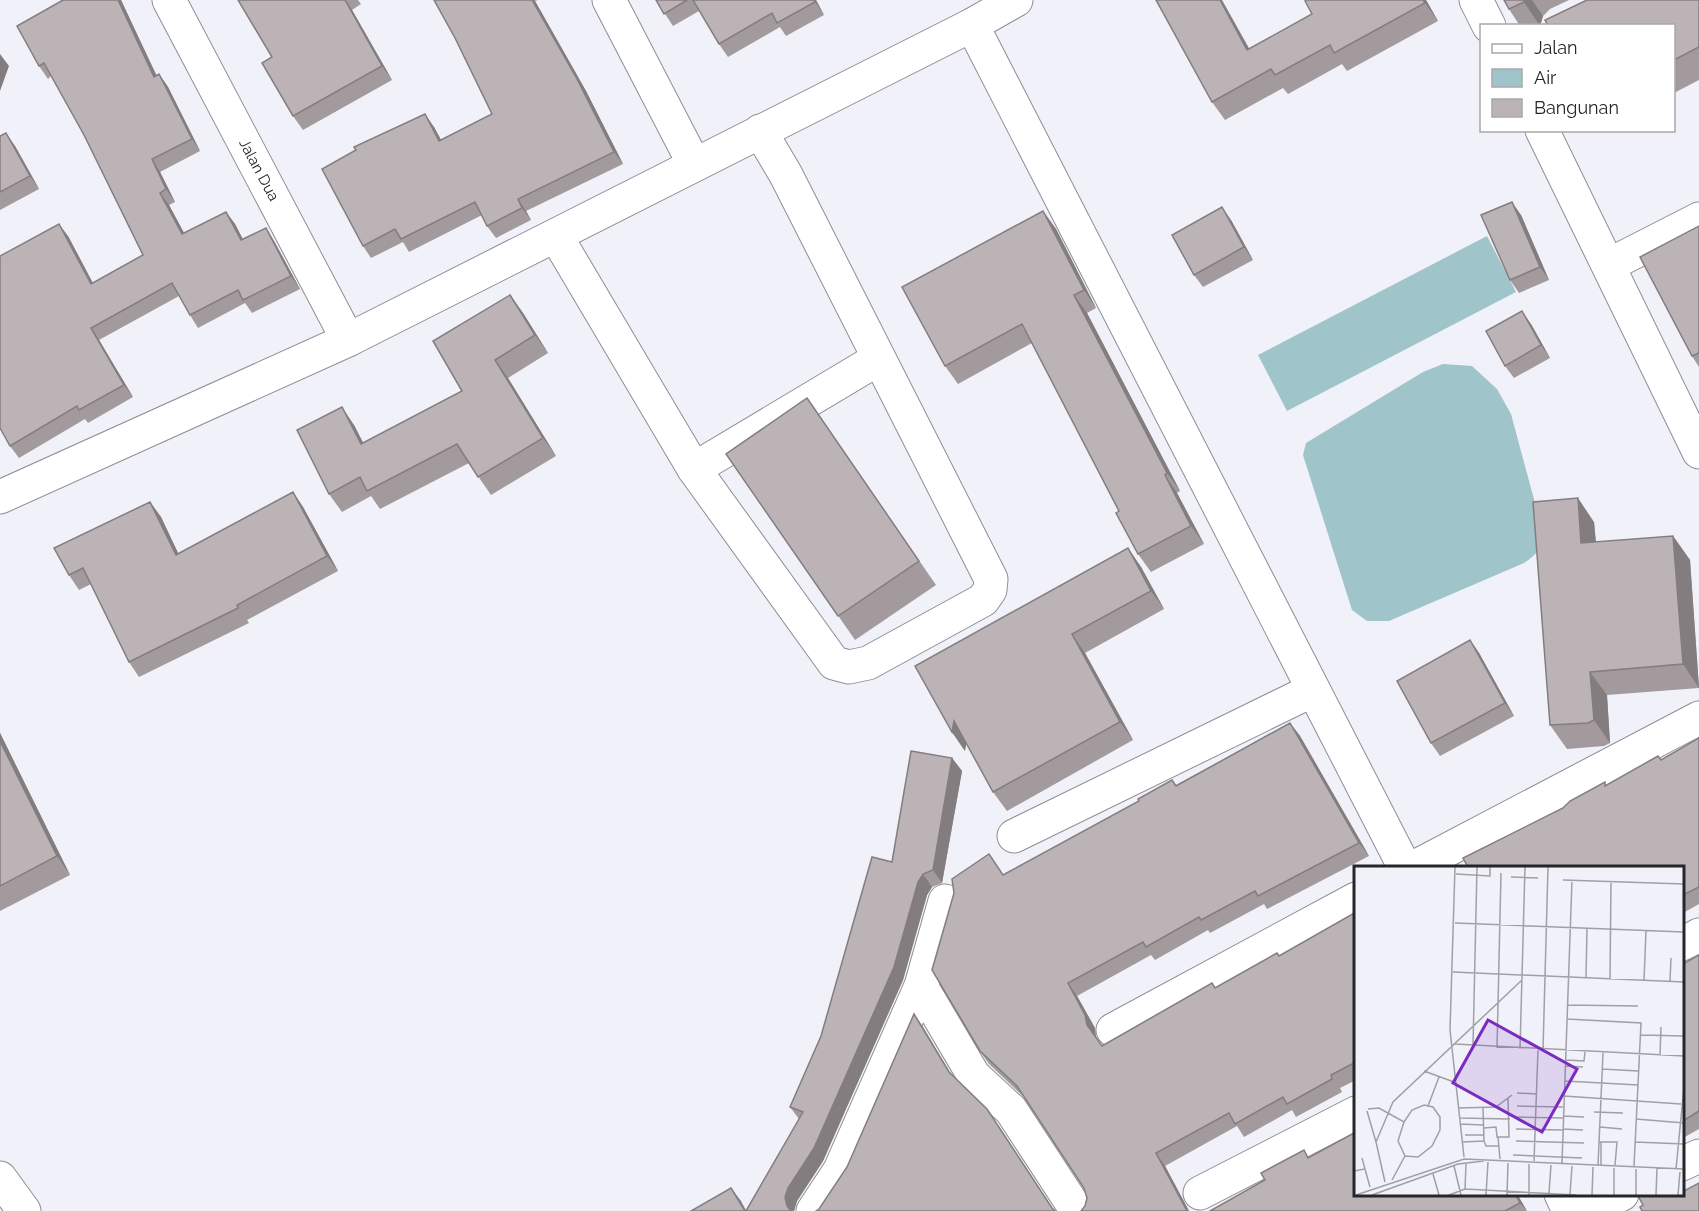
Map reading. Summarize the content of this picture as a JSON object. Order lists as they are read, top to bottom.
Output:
{
  "streets": {
    "street": ["Jalan Dua"]
  },
  "legend": ["Jalan", "Air", "Bangunan"]
}
